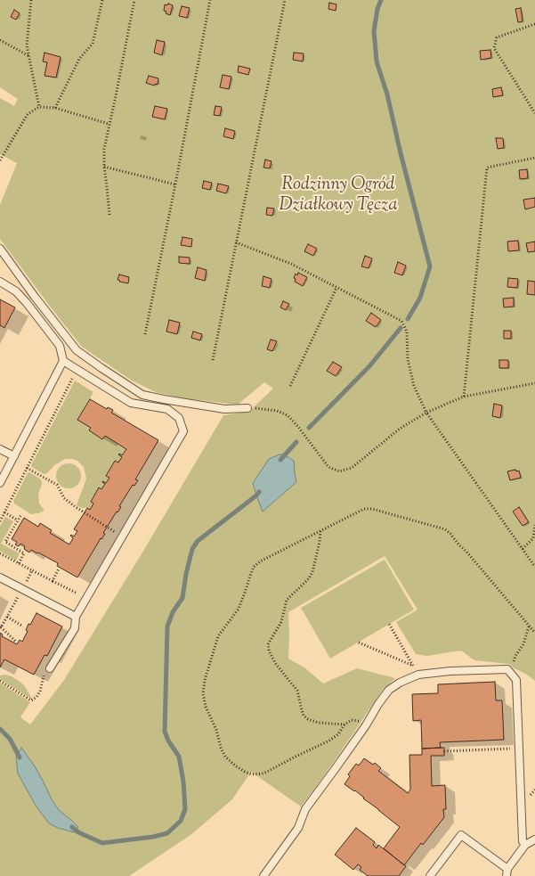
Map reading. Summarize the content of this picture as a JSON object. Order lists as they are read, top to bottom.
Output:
{
  "parks": ["Rodzinny Ogród Działkowy Tęcza"]
}
